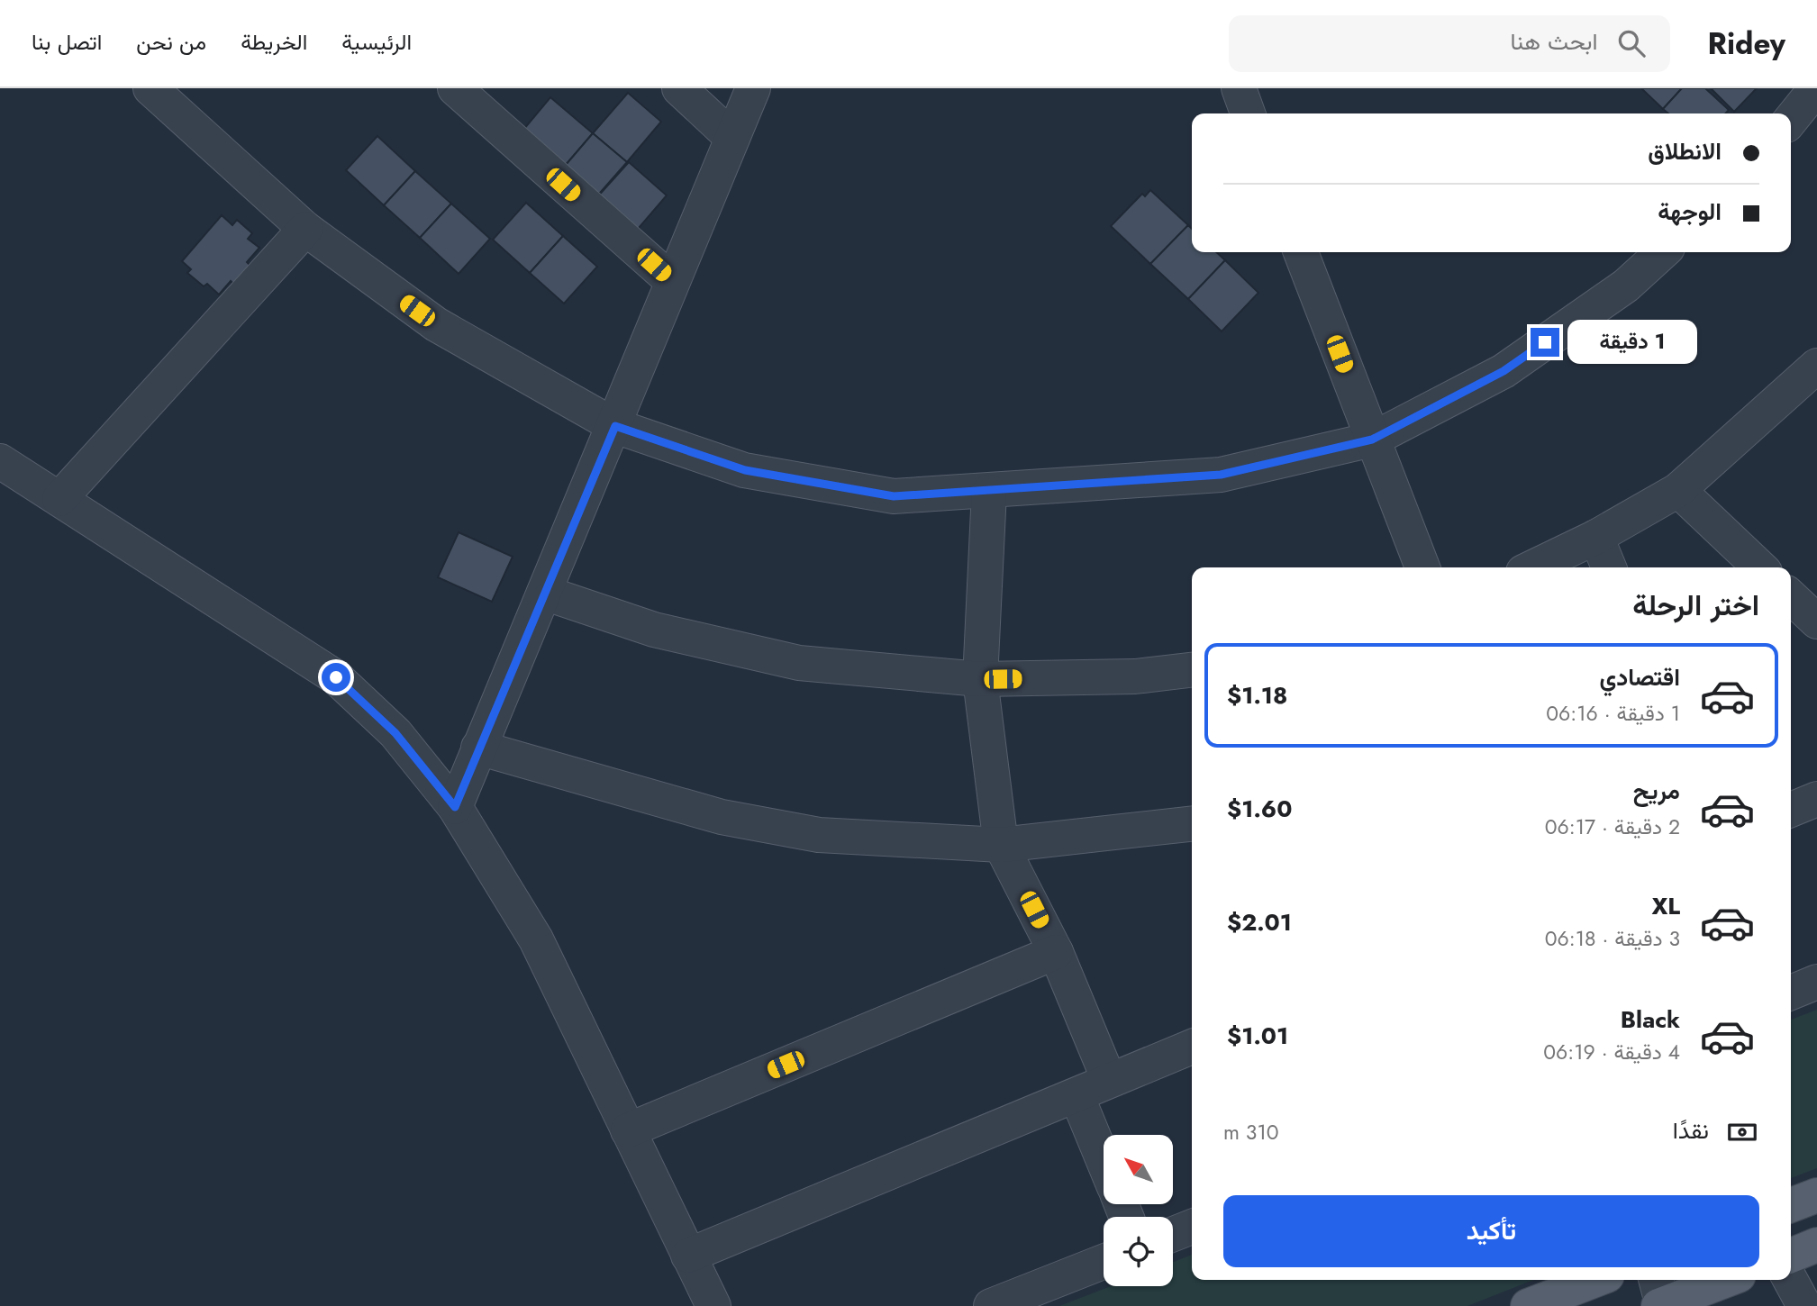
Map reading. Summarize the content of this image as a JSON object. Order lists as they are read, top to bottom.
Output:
{
  "north": "top left",
  "page": {
    "header": "Ridey",
    "search": "ابحث هنا",
    "nav": [
      "الرئيسية",
      "الخريطة",
      "من نحن",
      "اتصل بنا"
    ],
    "banner": ["الانطلاق", "الوجهة"],
    "bubble": "1 دقيقة",
    "heading": "اختر الرحلة",
    "list": [
      {
        "name": "اقتصادي",
        "note": "1 دقيقة · 06:16",
        "value": "$1.18"
      },
      {
        "name": "مريح",
        "note": "2 دقيقة · 06:17",
        "value": "$1.60"
      },
      {
        "name": "XL",
        "note": "3 دقيقة · 06:18",
        "value": "$2.01"
      },
      {
        "name": "Black",
        "note": "4 دقيقة · 06:19",
        "value": "$1.01"
      }
    ],
    "pay": ["نقدًا", "310 m"],
    "buttons": "تأكيد"
  }
}
